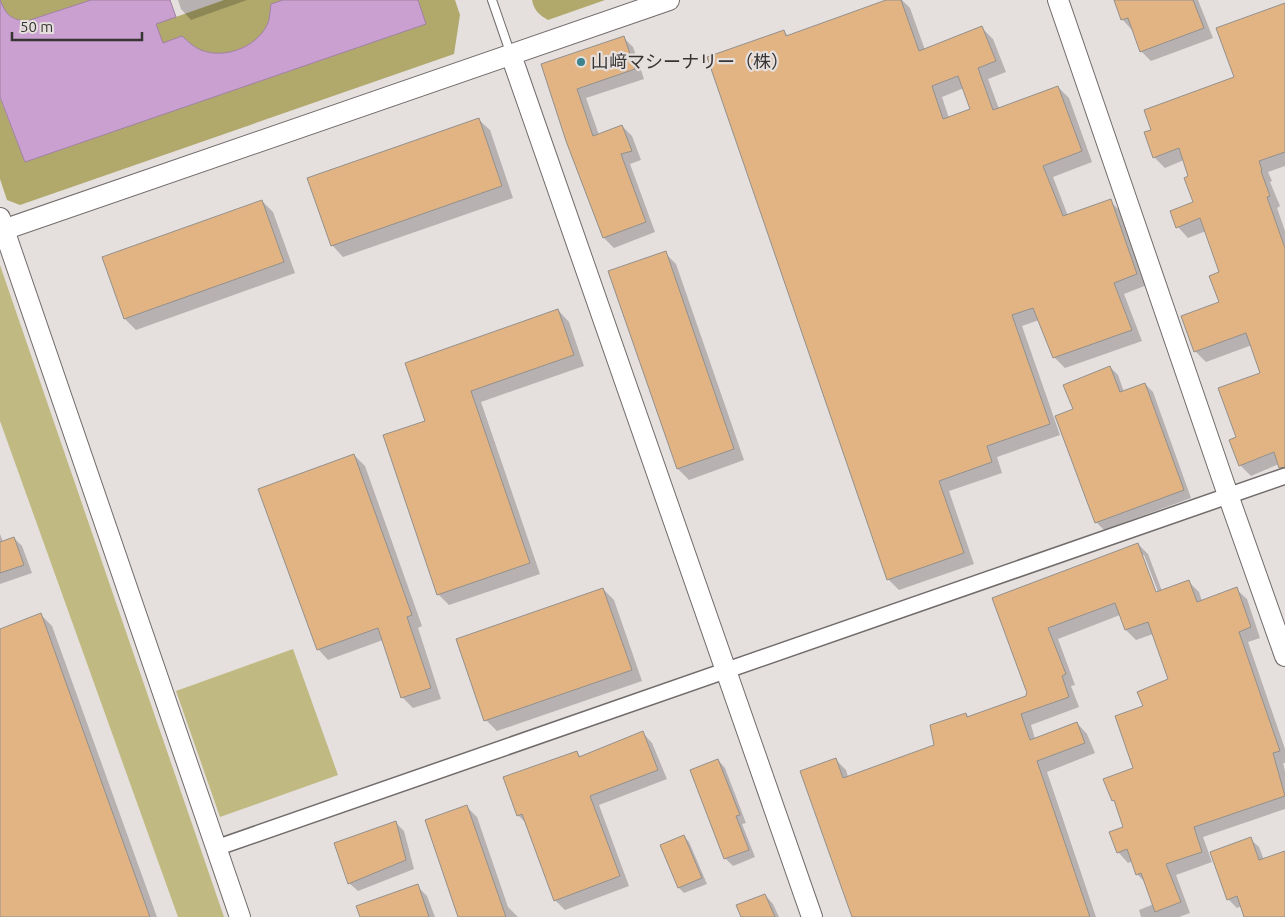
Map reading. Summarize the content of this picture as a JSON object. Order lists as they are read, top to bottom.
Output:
{
  "places": ["山﨑マシーナリー（株）"],
  "scale_bar": "50 m"
}
